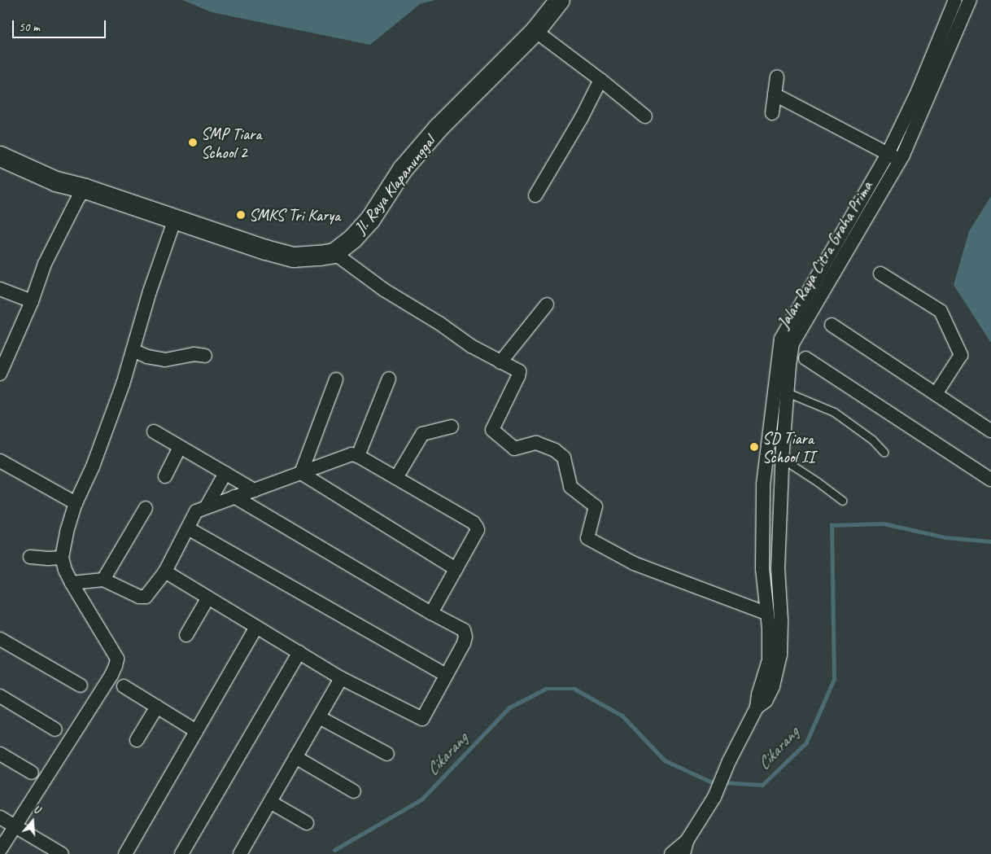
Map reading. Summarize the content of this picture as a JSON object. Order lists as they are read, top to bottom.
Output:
{
  "streets": {
    "street": ["Jl. Raya Klapanunggal", "Jalan Raya Citra Graha Prima"]
  },
  "water": ["Cikarang"],
  "places": ["SMP Tiara School 2", "SMKS Tri Karya", "SD Tiara School II"],
  "scale_bar": "50 m",
  "north": "top"
}
